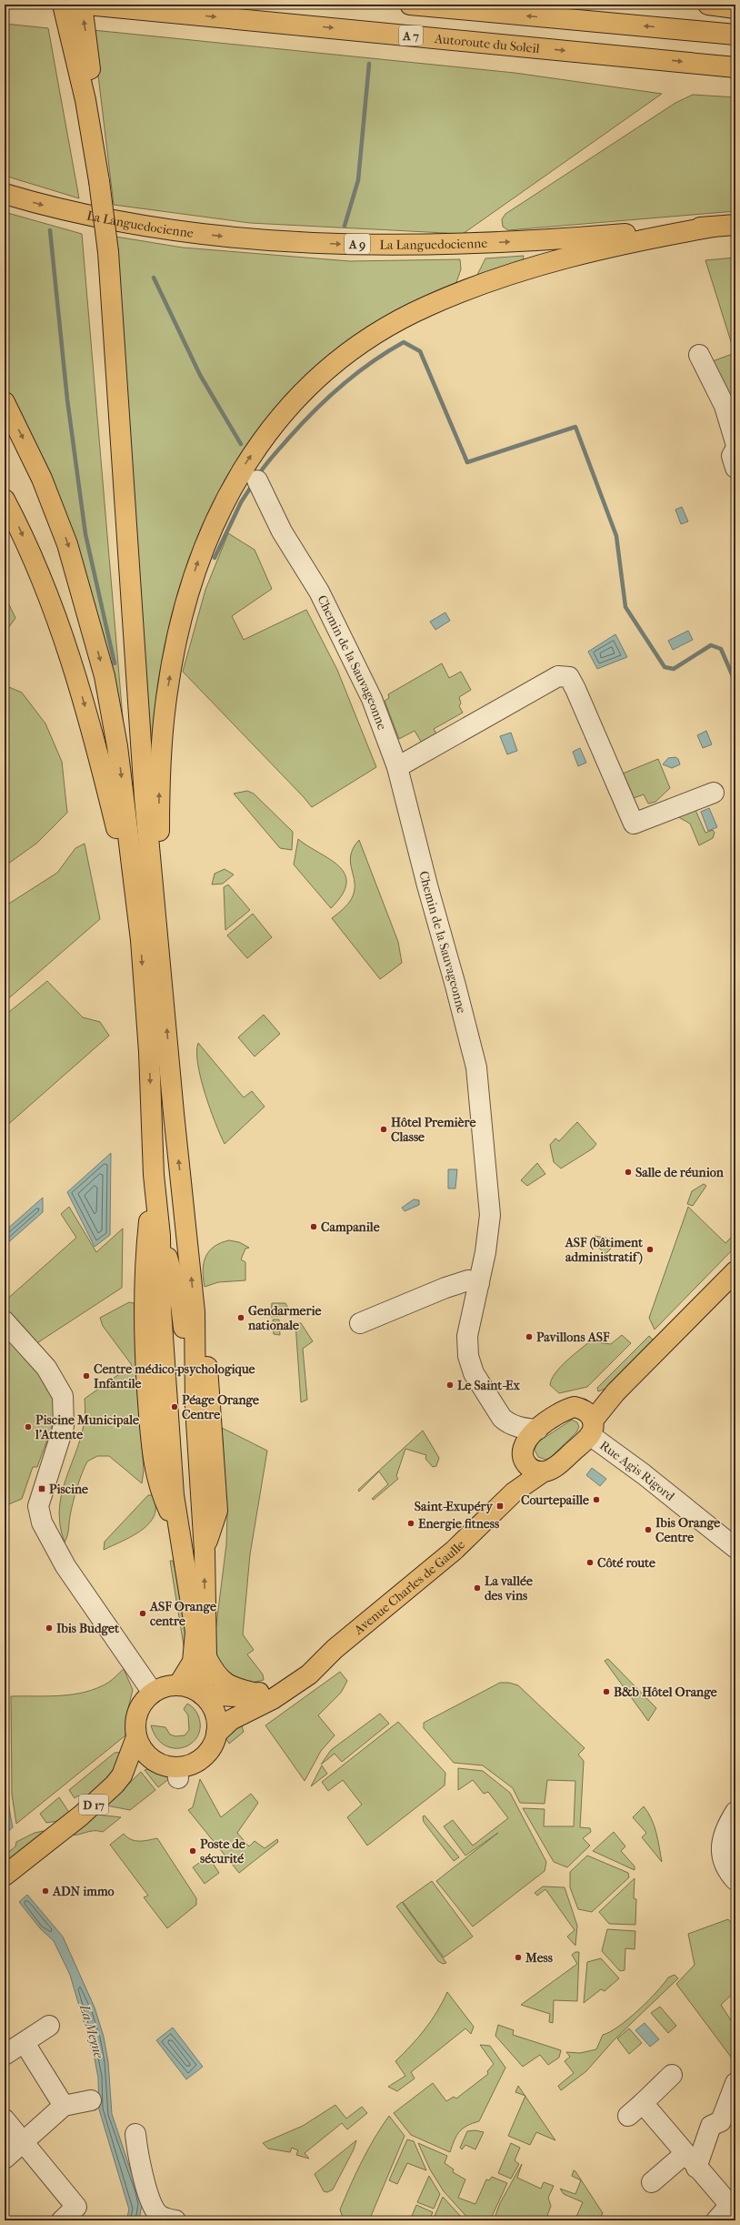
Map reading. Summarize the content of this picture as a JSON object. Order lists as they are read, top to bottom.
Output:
{
  "streets": {
    "main road": [
      "A 7",
      "Autoroute du Soleil",
      "La Languedocienne",
      "A 9",
      "Avenue Charles de Gaulle",
      "D 17"
    ],
    "street": ["Chemin de la Sauvageonne", "Rue Agis Rigord"]
  },
  "crossings": [
    ["Rue Agis Rigord", "Avenue Charles de Gaulle"],
    ["Avenue Charles de Gaulle", "D 17"]
  ],
  "one_way": ["La Languedocienne"],
  "water": ["La Meyne"],
  "places": {
    "other": [
      "Hôtel Première Classe",
      "Salle de réunion",
      "Campanile",
      "ASF (bâtiment administratif)",
      "Gendarmerie nationale",
      "Pavillons ASF",
      "Centre médico-psychologique Infantile",
      "Le Saint-Ex",
      "Péage Orange Centre",
      "Piscine Municipale l'Attente",
      "Courtepaille",
      "Energie fitness",
      "Ibis Orange Centre",
      "Côté route",
      "La vallée des vins",
      "ASF Orange centre",
      "Ibis Budget",
      "B&b Hôtel Orange",
      "Poste de sécurité",
      "ADN immo",
      "Mess"
    ],
    "transit": ["Piscine", "Saint-Exupéry"]
  }
}
